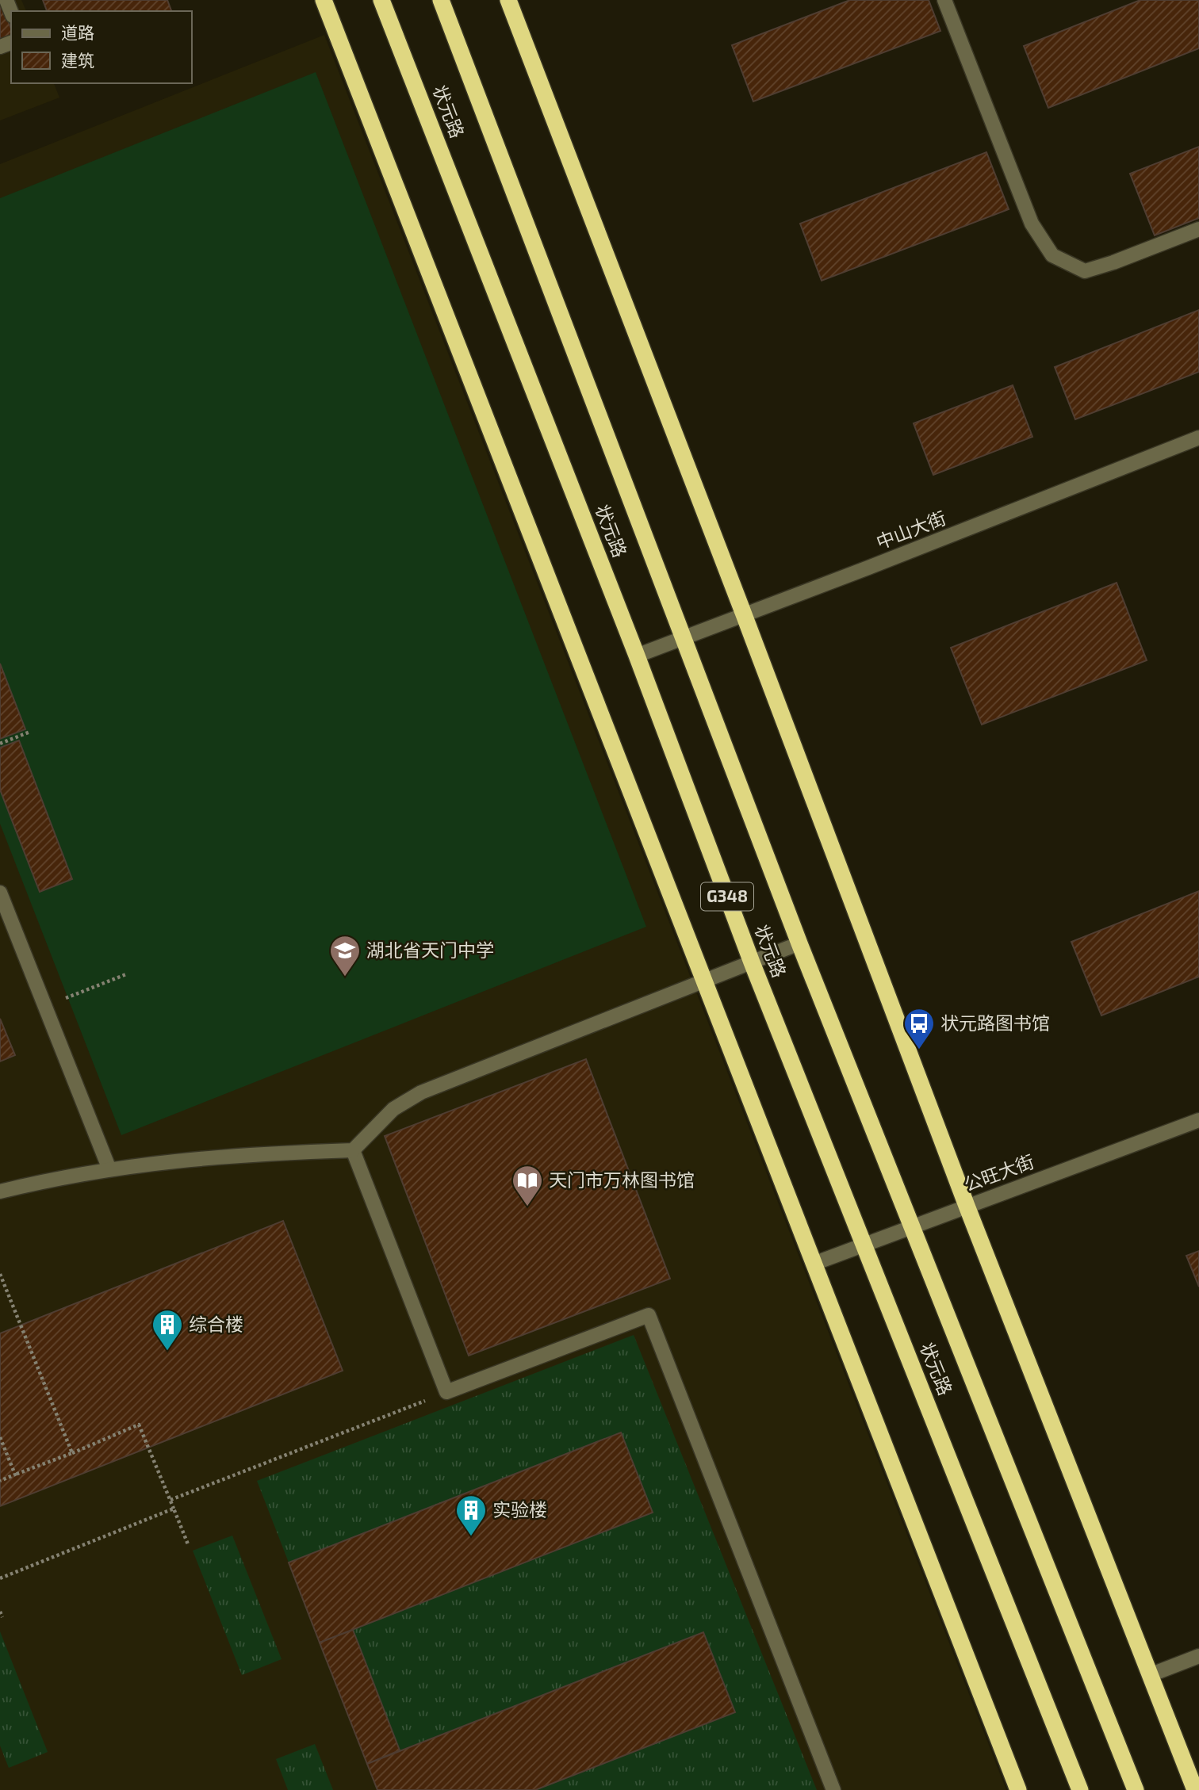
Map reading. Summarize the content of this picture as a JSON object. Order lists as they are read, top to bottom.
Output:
{
  "streets": {
    "highway": ["状元路", "G348"],
    "street": ["中山大街", "公旺大街"]
  },
  "crossings": [
    ["状元路", "中山大街"],
    ["状元路", "公旺大街"]
  ],
  "places": {
    "school or university": ["湖北省天门中学"],
    "bus stop": ["状元路图书馆"],
    "library": ["天门市万林图书馆"],
    "building": ["综合楼", "实验楼"]
  },
  "legend": ["道路", "建筑"]
}
